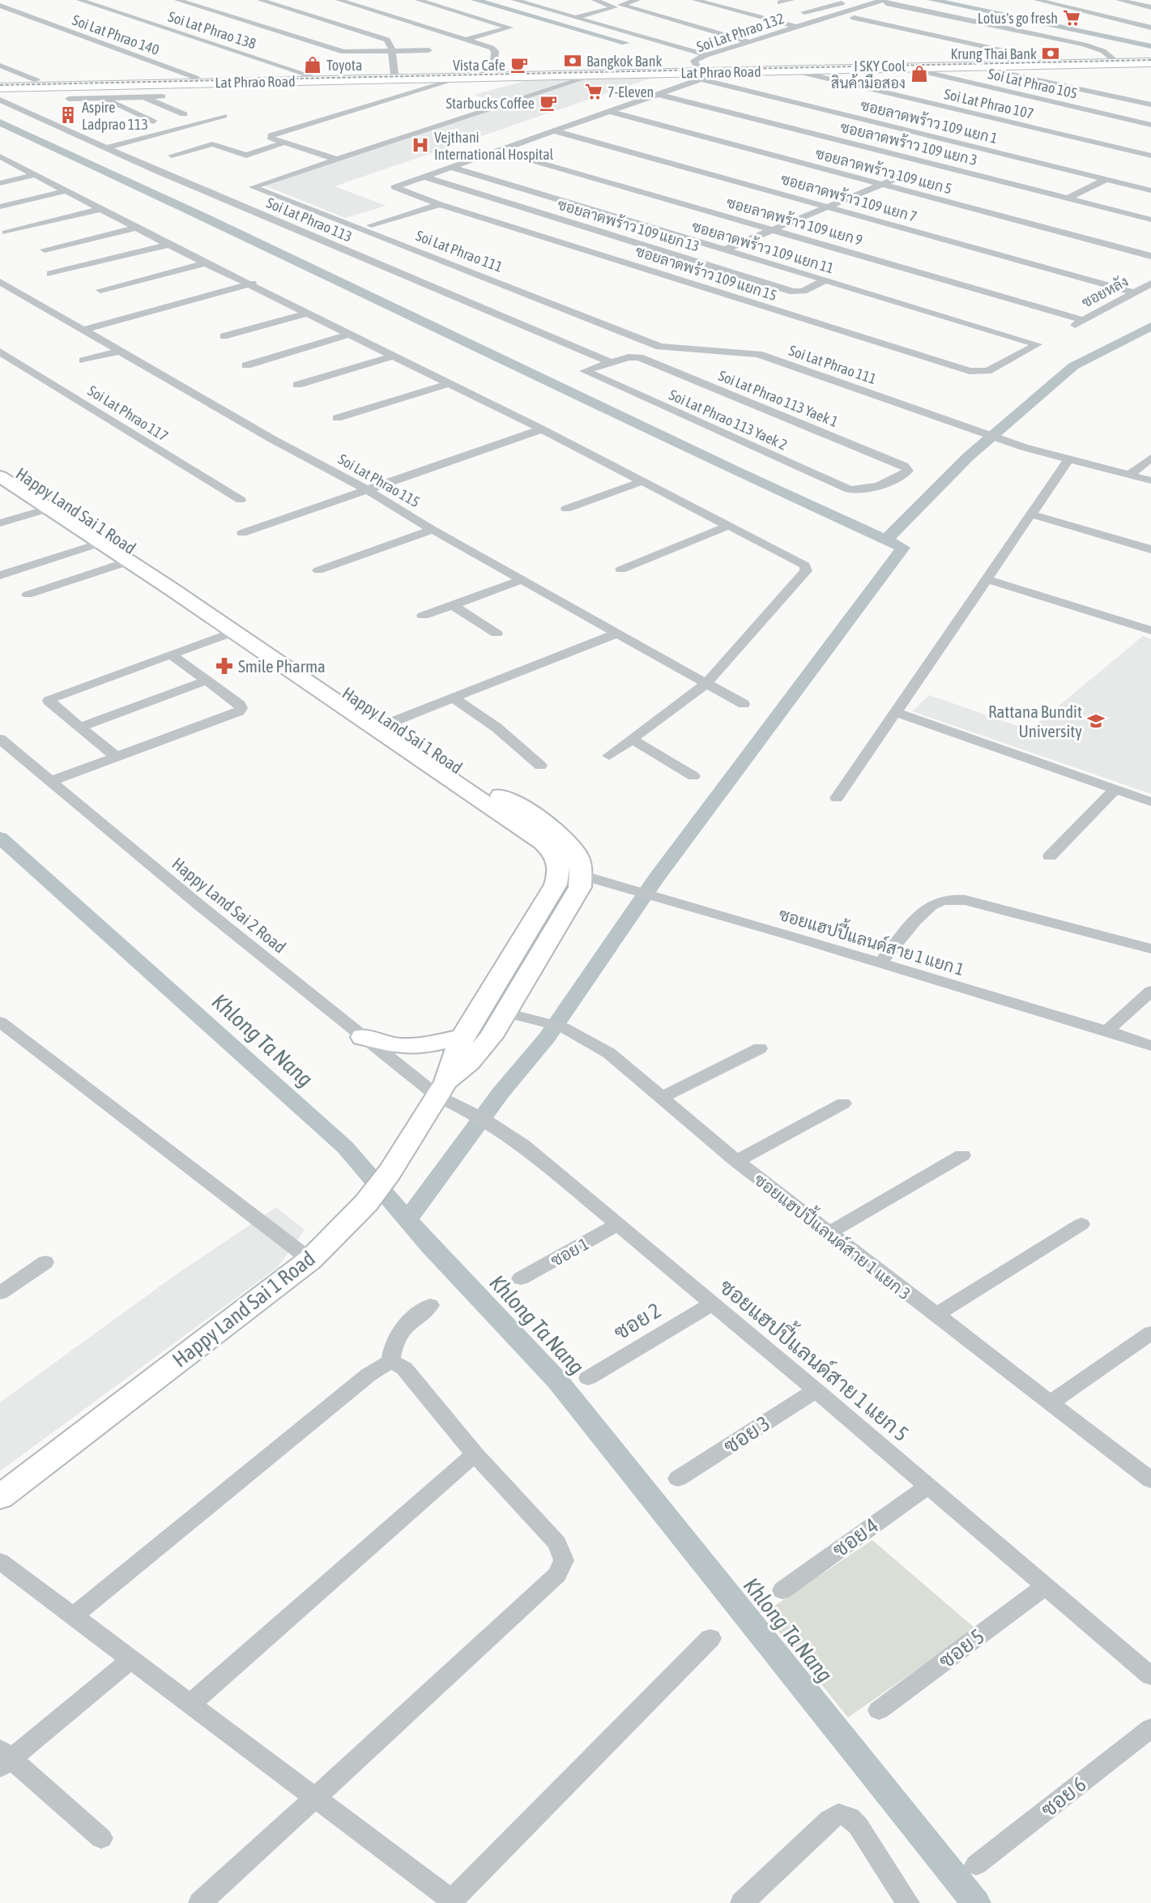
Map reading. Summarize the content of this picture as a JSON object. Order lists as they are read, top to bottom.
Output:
{
  "streets": {
    "main road": ["Lat Phrao Road"],
    "street": [
      "Soi Lat Phrao 138",
      "Soi Lat Phrao 132",
      "Soi Lat Phrao 140",
      "Soi Lat Phrao 105",
      "Soi Lat Phrao 107",
      "ซอยลาดพร้าว 109 แยก 1",
      "ซอยลาดพร้าว 109 แยก 3",
      "ซอยลาดพร้าว 109 แยก 5",
      "ซอยลาดพร้าว 109 แยก 7",
      "Soi Lat Phrao 113",
      "ซอยลาดพร้าว 109 แยก 9",
      "ซอยลาดพร้าว 109 แยก 13",
      "ซอยลาดพร้าว 109 แยก 11",
      "Soi Lat Phrao 111",
      "ซอยลาดพร้าว 109 แยก 15",
      "ซอยหลัง",
      "Soi Lat Phrao 113 Yaek 1",
      "Soi Lat Phrao 117",
      "Soi Lat Phrao 113 Yaek 2",
      "Soi Lat Phrao 115",
      "Happy Land Sai 1 Road",
      "Happy Land Sai 2 Road",
      "ซอยแฮปปี้แลนด์สาย 1 แยก 1",
      "ซอยแฮปปี้แลนด์สาย 1 แยก 3",
      "ซอย 1",
      "ซอย 2",
      "ซอยแฮปปี้แลนด์สาย 1 แยก 5",
      "ซอย 3",
      "ซอย 4",
      "ซอย 5",
      "ซอย 6"
    ]
  },
  "crossings": [
    ["Soi Lat Phrao 138", "Lat Phrao Road"],
    ["Soi Lat Phrao 132", "Lat Phrao Road"],
    ["Soi Lat Phrao 132", "ซอยลาดพร้าว 109 แยก 1"],
    ["Soi Lat Phrao 140", "Lat Phrao Road"],
    ["Lat Phrao Road", "Soi Lat Phrao 105"],
    ["Lat Phrao Road", "Soi Lat Phrao 107"],
    ["Lat Phrao Road", "ซอยลาดพร้าว 109 แยก 1"],
    ["Lat Phrao Road", "Soi Lat Phrao 111"],
    ["ซอยลาดพร้าว 109 แยก 7", "ซอยหลัง"],
    ["Soi Lat Phrao 113", "Soi Lat Phrao 113 Yaek 1"],
    ["Soi Lat Phrao 113", "Soi Lat Phrao 113 Yaek 2"],
    ["ซอยลาดพร้าว 109 แยก 9", "ซอยหลัง"],
    ["ซอยลาดพร้าว 109 แยก 13", "ซอยลาดพร้าว 109 แยก 11"],
    ["ซอยลาดพร้าว 109 แยก 13", "ซอยลาดพร้าว 109 แยก 15"],
    ["ซอยลาดพร้าว 109 แยก 11", "ซอยลาดพร้าว 109 แยก 15"],
    ["Soi Lat Phrao 113 Yaek 1", "Soi Lat Phrao 113 Yaek 2"],
    ["Happy Land Sai 1 Road", "Happy Land Sai 2 Road"],
    ["Happy Land Sai 1 Road", "ซอยแฮปปี้แลนด์สาย 1 แยก 1"],
    ["Happy Land Sai 1 Road", "ซอยแฮปปี้แลนด์สาย 1 แยก 3"],
    ["Happy Land Sai 1 Road", "ซอยแฮปปี้แลนด์สาย 1 แยก 5"],
    ["Happy Land Sai 2 Road", "ซอยแฮปปี้แลนด์สาย 1 แยก 5"],
    ["ซอย 1", "ซอยแฮปปี้แลนด์สาย 1 แยก 5"],
    ["ซอย 2", "ซอยแฮปปี้แลนด์สาย 1 แยก 5"],
    ["ซอยแฮปปี้แลนด์สาย 1 แยก 5", "ซอย 3"],
    ["ซอยแฮปปี้แลนด์สาย 1 แยก 5", "ซอย 4"],
    ["ซอยแฮปปี้แลนด์สาย 1 แยก 5", "ซอย 5"]
  ],
  "water": ["Khlong Ta Nang"],
  "places": {
    "supermarket": ["Lotus's go fresh", "7-Eleven"],
    "bank": ["Krung Thai Bank", "Bangkok Bank"],
    "shop": ["Toyota", "I SKY Cool สินค้ามือสอง"],
    "cafe": ["Vista Cafe", "Starbucks Coffee"],
    "building": ["Aspire Ladprao 113"],
    "hospital": ["Vejthani International Hospital"],
    "pharmacy": ["Smile Pharma"],
    "school or university": ["Rattana Bundit University"]
  }
}
